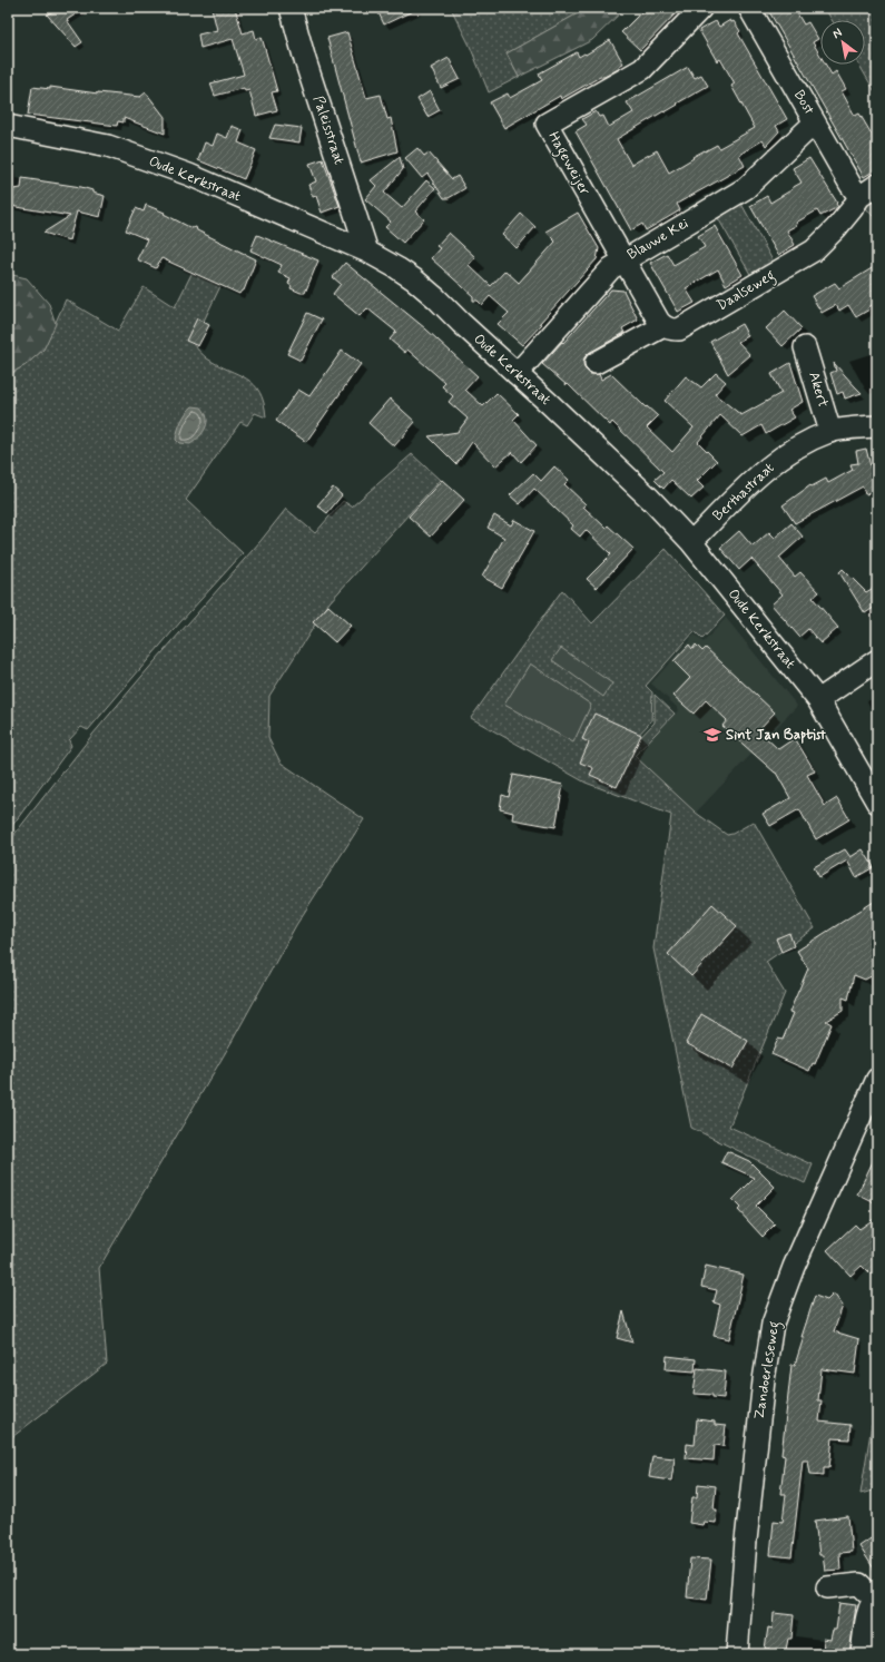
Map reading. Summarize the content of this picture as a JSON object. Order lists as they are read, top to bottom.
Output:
{
  "streets": {
    "street": [
      "Bost",
      "Paleisstraat",
      "Hageweijer",
      "Oude Kerkstraat",
      "Blauwe Kei",
      "Daalseweg",
      "Akert",
      "Berthastraat",
      "Zandoerleseweg"
    ]
  },
  "crossings": [
    ["Bost", "Blauwe Kei"],
    ["Bost", "Daalseweg"],
    ["Paleisstraat", "Oude Kerkstraat"],
    ["Hageweijer", "Blauwe Kei"],
    ["Hageweijer", "Daalseweg"],
    ["Oude Kerkstraat", "Blauwe Kei"],
    ["Oude Kerkstraat", "Berthastraat"],
    ["Akert", "Berthastraat"]
  ],
  "places": {
    "school or university": ["Sint Jan Baptist"]
  },
  "north": "top left"
}
